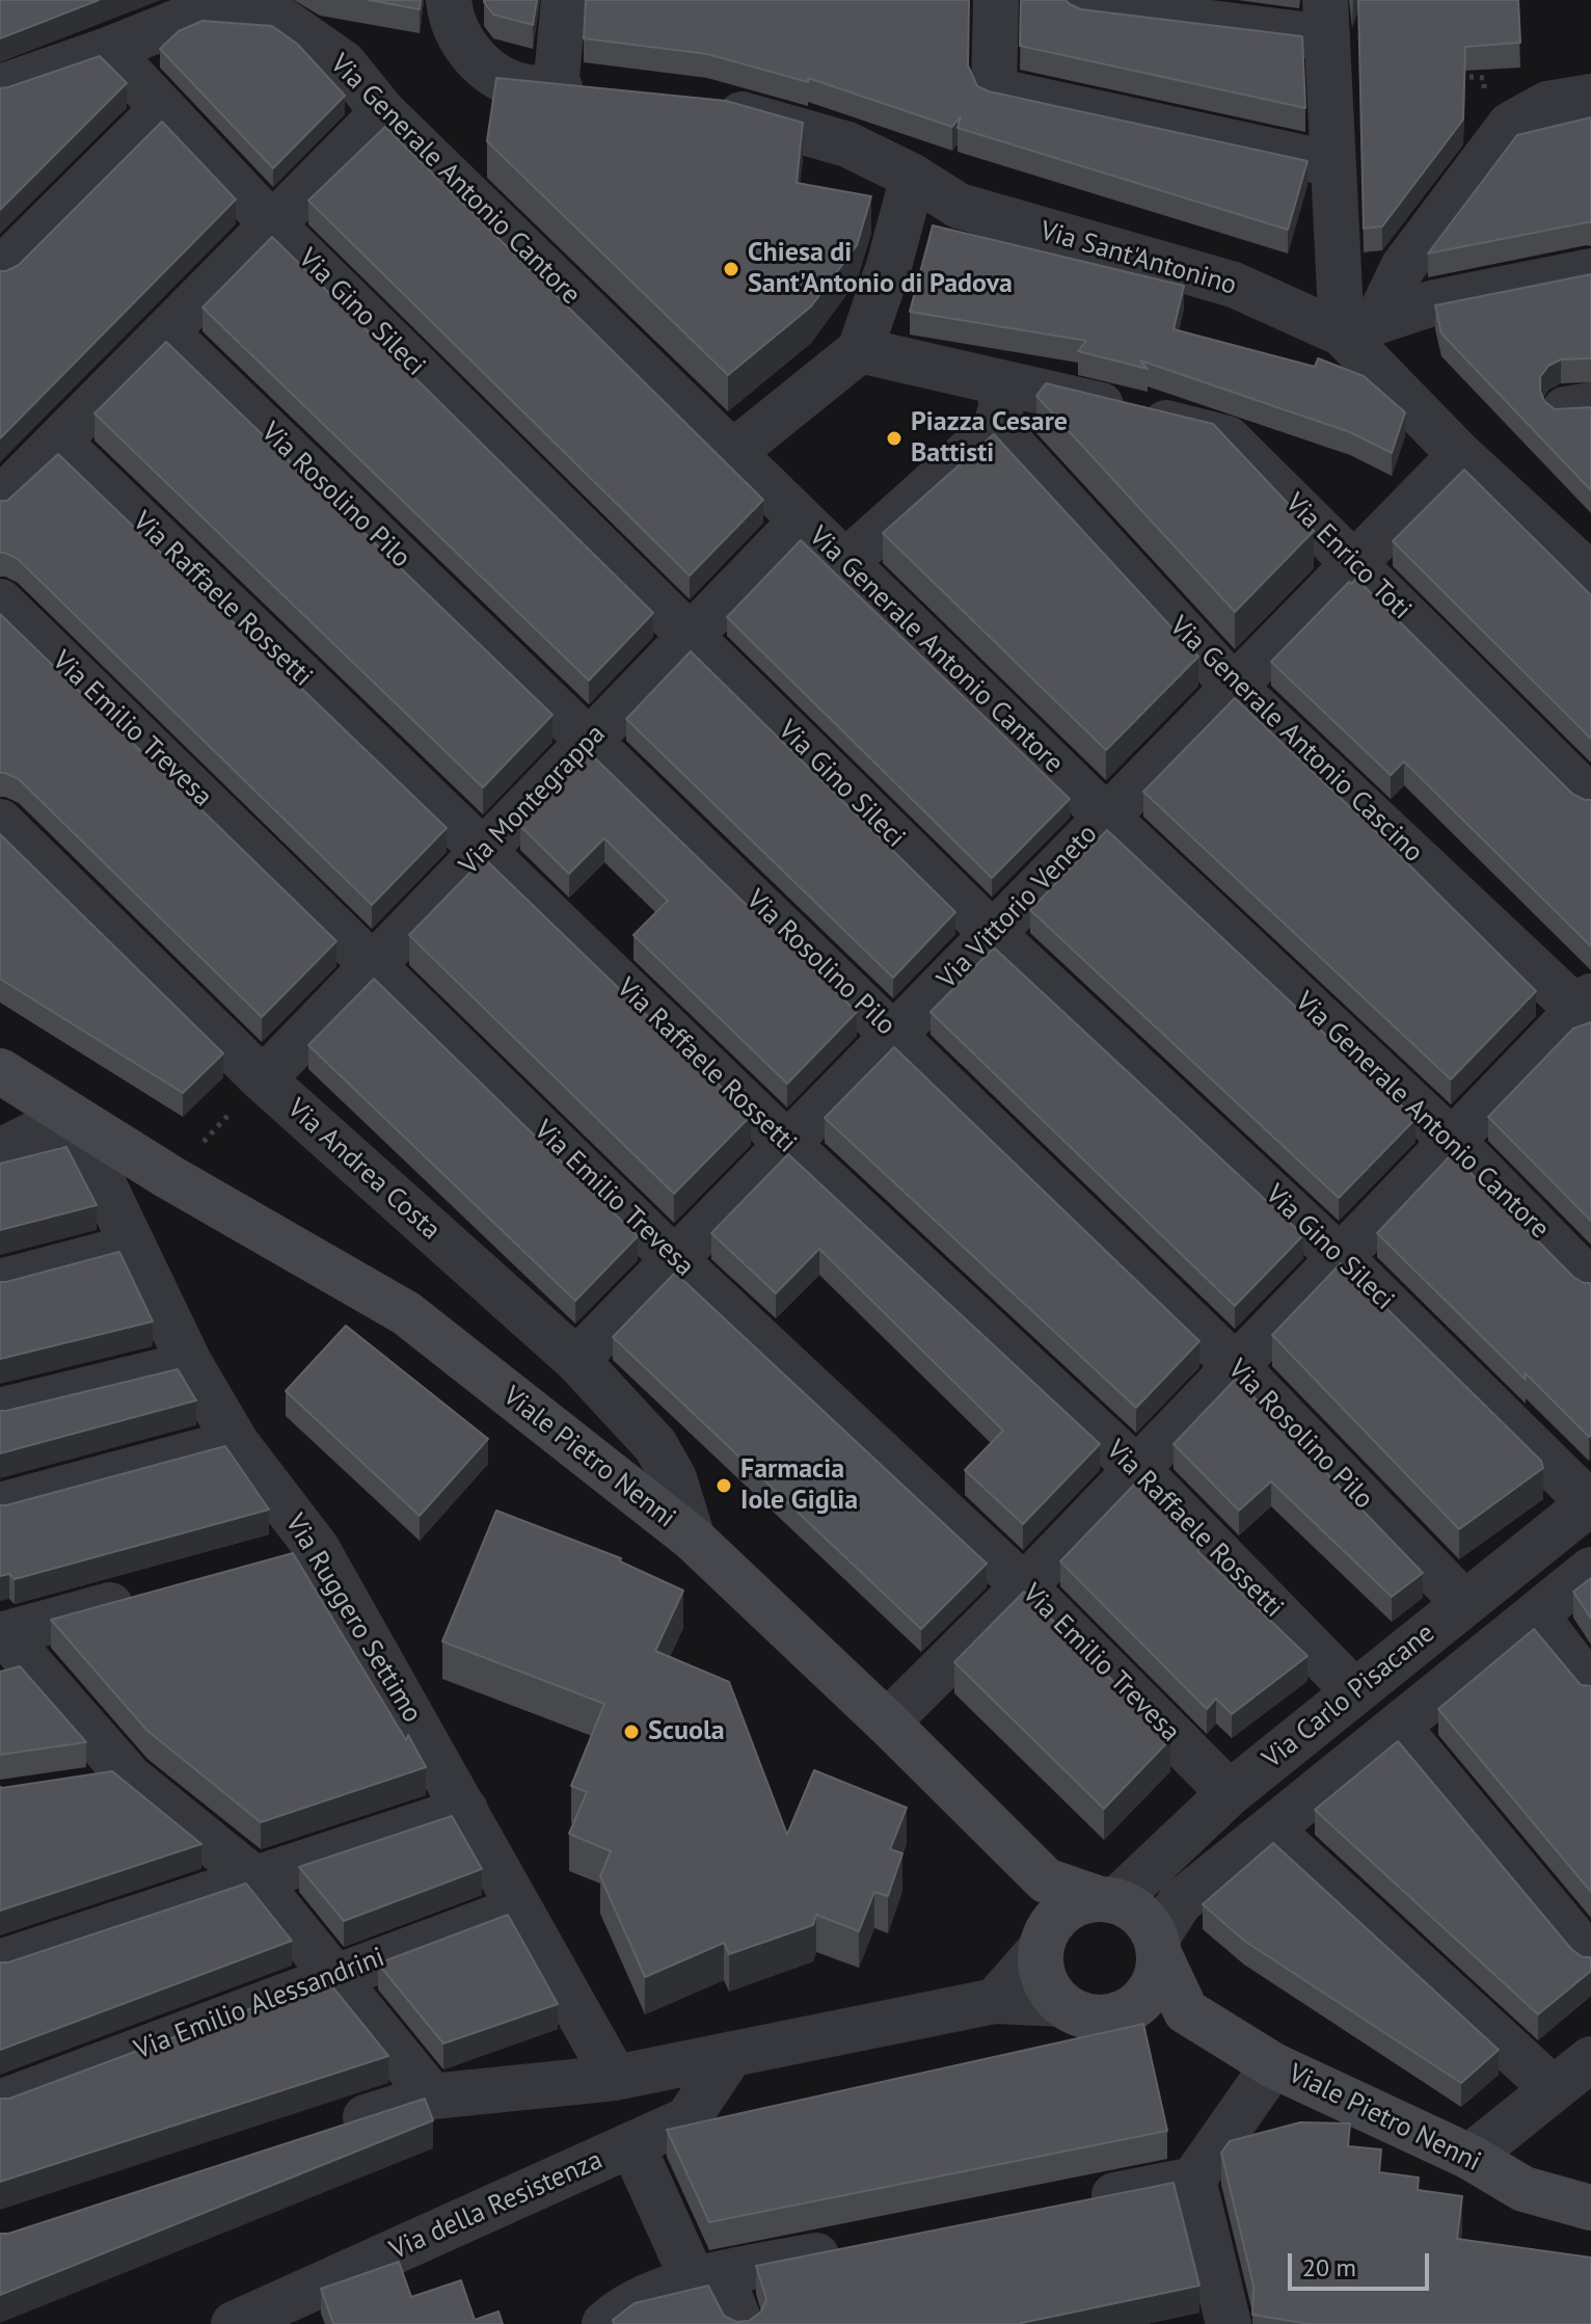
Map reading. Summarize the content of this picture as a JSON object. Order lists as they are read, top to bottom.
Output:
{
  "streets": {
    "main road": ["Viale Pietro Nenni"],
    "street": [
      "Via Generale Antonio Cantore",
      "Via Sant'Antonino",
      "Via Gino Sileci",
      "Via Rosolino Pilo",
      "Via Enrico Toti",
      "Via Raffaele Rossetti",
      "Via Emilio Trevesa",
      "Via Generale Antonio Cascino",
      "Via Montegrappa",
      "Via Vittorio Veneto",
      "Via Andrea Costa",
      "Via Ruggero Settimo",
      "Via Carlo Pisacane",
      "Via Emilio Alessandrini",
      "Via della Resistenza"
    ]
  },
  "crossings": [
    ["Via Generale Antonio Cantore", "Via Gino Sileci"],
    ["Via Generale Antonio Cantore", "Via Montegrappa"],
    ["Via Generale Antonio Cantore", "Via Vittorio Veneto"],
    ["Via Gino Sileci", "Via Montegrappa"],
    ["Via Gino Sileci", "Via Vittorio Veneto"],
    ["Via Gino Sileci", "Via Carlo Pisacane"],
    ["Via Rosolino Pilo", "Via Montegrappa"],
    ["Via Rosolino Pilo", "Via Vittorio Veneto"],
    ["Via Rosolino Pilo", "Via Carlo Pisacane"],
    ["Via Enrico Toti", "Via Vittorio Veneto"],
    ["Via Raffaele Rossetti", "Via Montegrappa"],
    ["Via Raffaele Rossetti", "Via Vittorio Veneto"],
    ["Via Raffaele Rossetti", "Via Carlo Pisacane"],
    ["Via Emilio Trevesa", "Via Montegrappa"],
    ["Via Emilio Trevesa", "Via Vittorio Veneto"],
    ["Via Emilio Trevesa", "Via Carlo Pisacane"],
    ["Via Generale Antonio Cascino", "Via Vittorio Veneto"],
    ["Via Montegrappa", "Via Andrea Costa"],
    ["Via Vittorio Veneto", "Via Andrea Costa"],
    ["Via Andrea Costa", "Viale Pietro Nenni"],
    ["Viale Pietro Nenni", "Via Ruggero Settimo"],
    ["Viale Pietro Nenni", "Via Carlo Pisacane"],
    ["Via Ruggero Settimo", "Via Emilio Alessandrini"]
  ],
  "places": [
    "Chiesa di Sant'Antonio di Padova",
    "Piazza Cesare Battisti",
    "Farmacia Iole Giglia",
    "Scuola"
  ],
  "scale_bar": "20 m"
}
